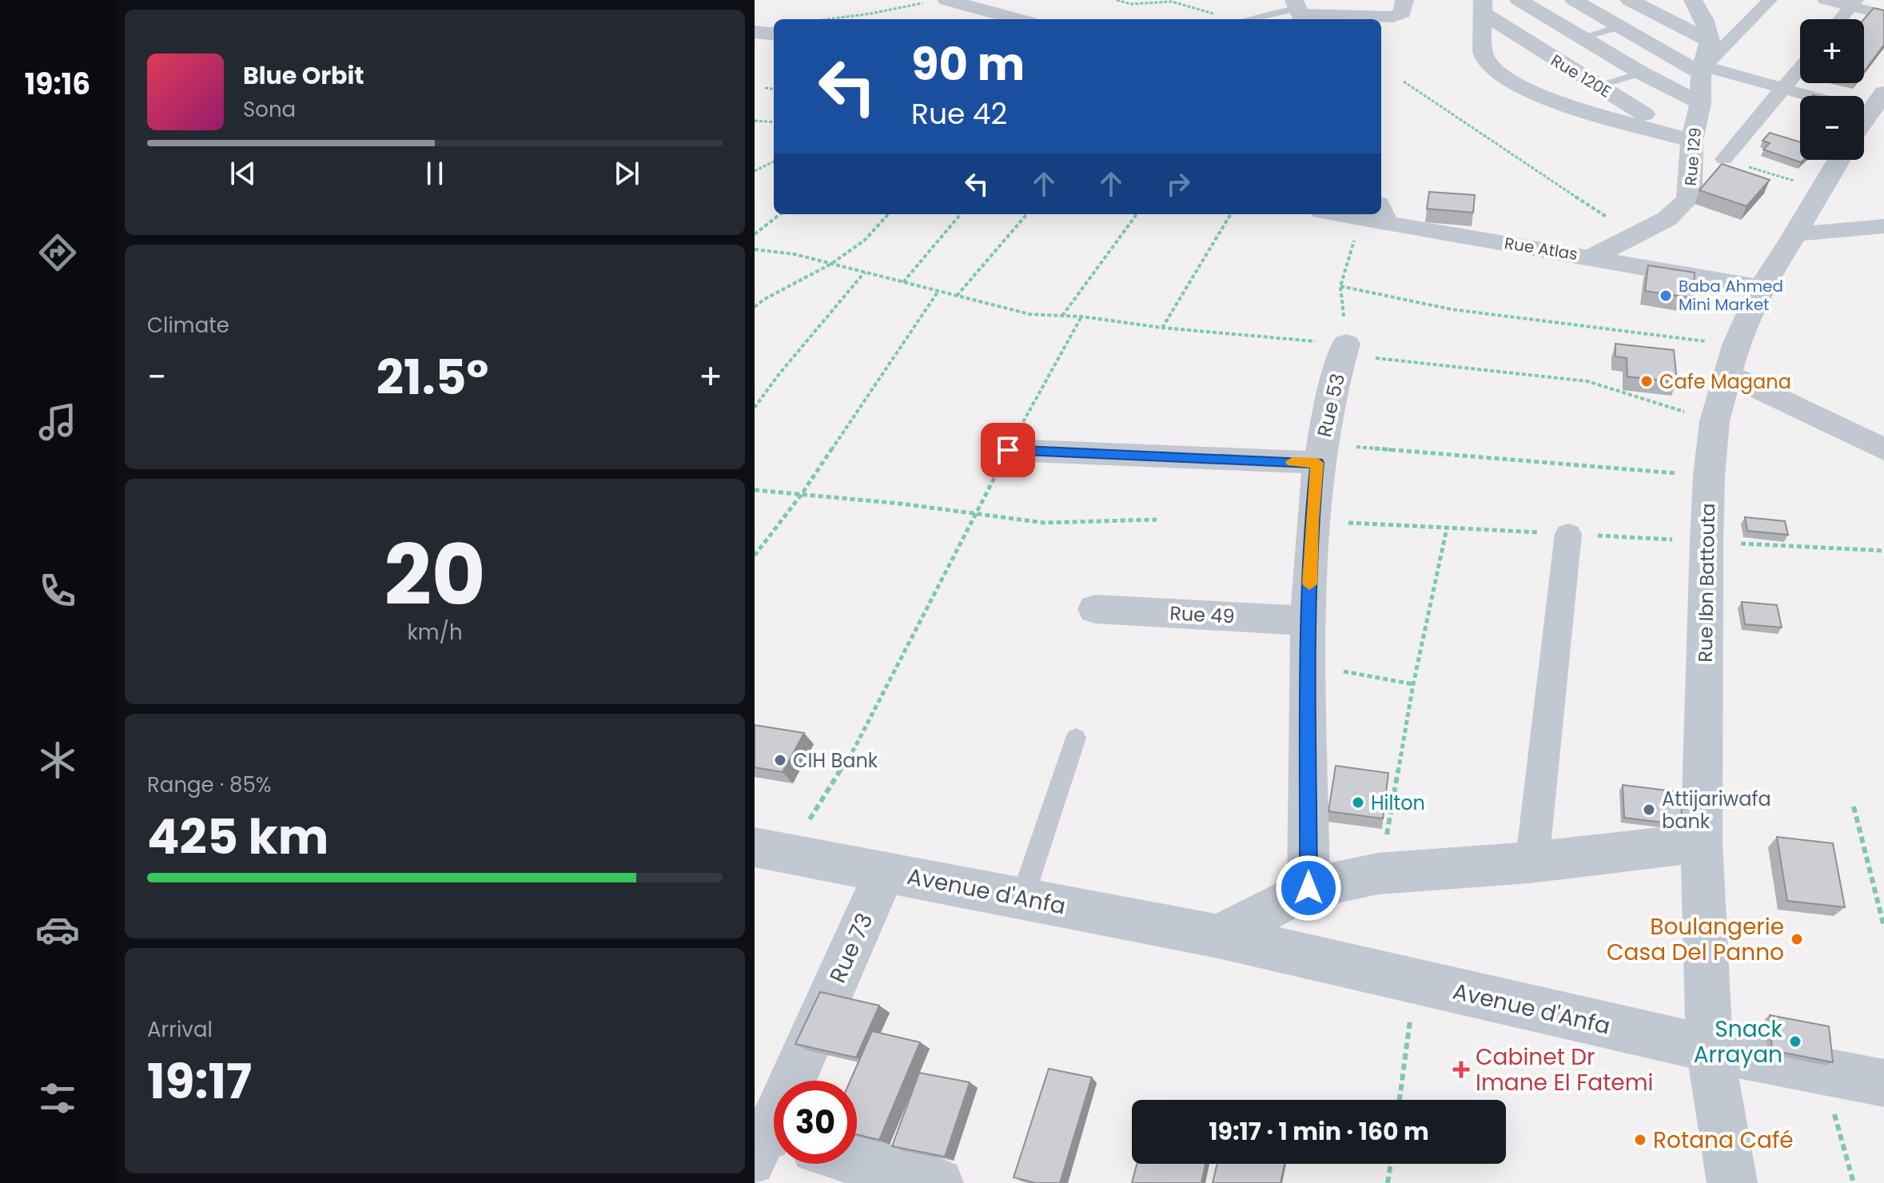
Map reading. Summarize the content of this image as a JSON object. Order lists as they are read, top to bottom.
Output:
{
  "streets": {
    "street": [
      "Rue 120E",
      "Rue 129",
      "Rue Atlas",
      "Rue 53",
      "Rue Ibn Battouta",
      "Rue 49",
      "Avenue d'Anfa",
      "Rue 73"
    ]
  },
  "crossings": [
    ["Rue 120E", "Rue 129"],
    ["Rue 129", "Rue Atlas"],
    ["Rue Atlas", "Rue Ibn Battouta"],
    ["Rue 53", "Rue 49"],
    ["Rue Ibn Battouta", "Avenue d'Anfa"],
    ["Avenue d'Anfa", "Rue 73"]
  ],
  "places": {
    "other": [
      "Baba Ahmed Mini Market",
      "Cafe Magana",
      "CIH Bank",
      "Hilton",
      "Attijariwafa bank",
      "Boulangerie Casa Del Panno",
      "Snack Arrayan",
      "Rotana Café"
    ],
    "health": ["Cabinet Dr Imane El Fatemi"]
  },
  "page": {
    "tabs": "19:16",
    "map_buttons": ["+", "−"],
    "turn": ["90 m", "Rue 42"],
    "song": ["Blue Orbit", "Sona"],
    "tile": [
      "Climate",
      ["20", "km/h"],
      ["Range · 85%", "425 km"],
      ["Arrival", "19:17"]
    ],
    "heat": ["−", "21.5°", "+"],
    "limit": "30",
    "trip": "19:17 · 1 min · 160 m"
  }
}
